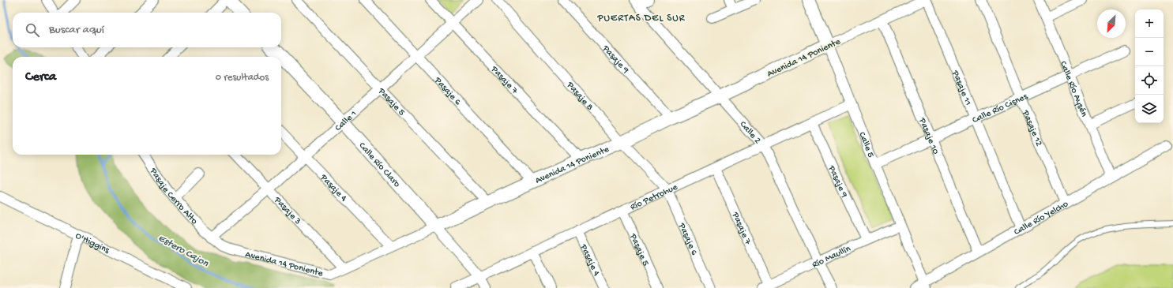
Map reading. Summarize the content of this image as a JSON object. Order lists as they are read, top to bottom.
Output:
{
  "streets": {
    "street": [
      "Avenida 14 Poniente",
      "Pasaje 9",
      "Pasaje 7",
      "Pasaje 11",
      "Calle Río Aysén",
      "Pasaje 6",
      "Pasaje 8",
      "Pasaje 5",
      "Calle Río Cisnes",
      "Calle 1",
      "Pasaje 12",
      "Calle 2",
      "Pasaje 10",
      "Calle 5",
      "Calle Río Claro",
      "Pasaje 4",
      "Pasaje Cerro Alto",
      "Río Petrohue",
      "Pasaje 3",
      "Calle Río Yelcho",
      "O'Higgins",
      "Río Maullín"
    ]
  },
  "crossings": [
    ["Avenida 14 Poniente", "Pasaje 9"],
    ["Avenida 14 Poniente", "Pasaje 7"],
    ["Avenida 14 Poniente", "Pasaje 11"],
    ["Avenida 14 Poniente", "Pasaje 6"],
    ["Avenida 14 Poniente", "Pasaje 8"],
    ["Avenida 14 Poniente", "Pasaje 5"],
    ["Avenida 14 Poniente", "Calle 1"],
    ["Avenida 14 Poniente", "Calle 2"],
    ["Avenida 14 Poniente", "Pasaje 10"],
    ["Avenida 14 Poniente", "Calle 5"],
    ["Avenida 14 Poniente", "Calle Río Claro"],
    ["Avenida 14 Poniente", "Pasaje 4"],
    ["Avenida 14 Poniente", "Pasaje Cerro Alto"],
    ["Avenida 14 Poniente", "Pasaje 3"],
    ["Pasaje 9", "Río Petrohue"],
    ["Pasaje 9", "Río Maullín"],
    ["Pasaje 7", "Calle 1"],
    ["Pasaje 7", "Río Petrohue"],
    ["Pasaje 7", "Río Maullín"],
    ["Pasaje 11", "Calle Río Cisnes"],
    ["Pasaje 11", "Calle Río Yelcho"],
    ["Calle Río Aysén", "Calle Río Cisnes"],
    ["Calle Río Aysén", "Calle Río Yelcho"],
    ["Pasaje 6", "Pasaje 8"],
    ["Pasaje 6", "Calle 1"],
    ["Pasaje 6", "Río Petrohue"],
    ["Pasaje 8", "Río Petrohue"],
    ["Pasaje 5", "Calle 1"],
    ["Pasaje 5", "Río Petrohue"],
    ["Calle Río Cisnes", "Pasaje 12"],
    ["Calle Río Cisnes", "Pasaje 10"],
    ["Calle Río Cisnes", "Calle 5"],
    ["Calle 1", "Calle Río Claro"],
    ["Calle 1", "Pasaje 4"],
    ["Calle 1", "Pasaje Cerro Alto"],
    ["Calle 1", "Pasaje 3"],
    ["Pasaje 12", "Calle Río Yelcho"],
    ["Calle 2", "Río Petrohue"],
    ["Calle 2", "Río Maullín"],
    ["Pasaje 10", "Calle Río Yelcho"],
    ["Calle 5", "Río Petrohue"],
    ["Calle 5", "Calle Río Yelcho"],
    ["Calle 5", "Río Maullín"],
    ["Calle Río Claro", "Río Petrohue"],
    ["Pasaje 4", "Río Petrohue"]
  ],
  "districts": ["PUERTAS DEL SUR"],
  "water": ["Estero Cajon"],
  "north": "bottom left",
  "page": {
    "map_buttons": ["+", "−"],
    "search": "Buscar aquí",
    "heading": ["Cerca", "0 resultados"]
  }
}
